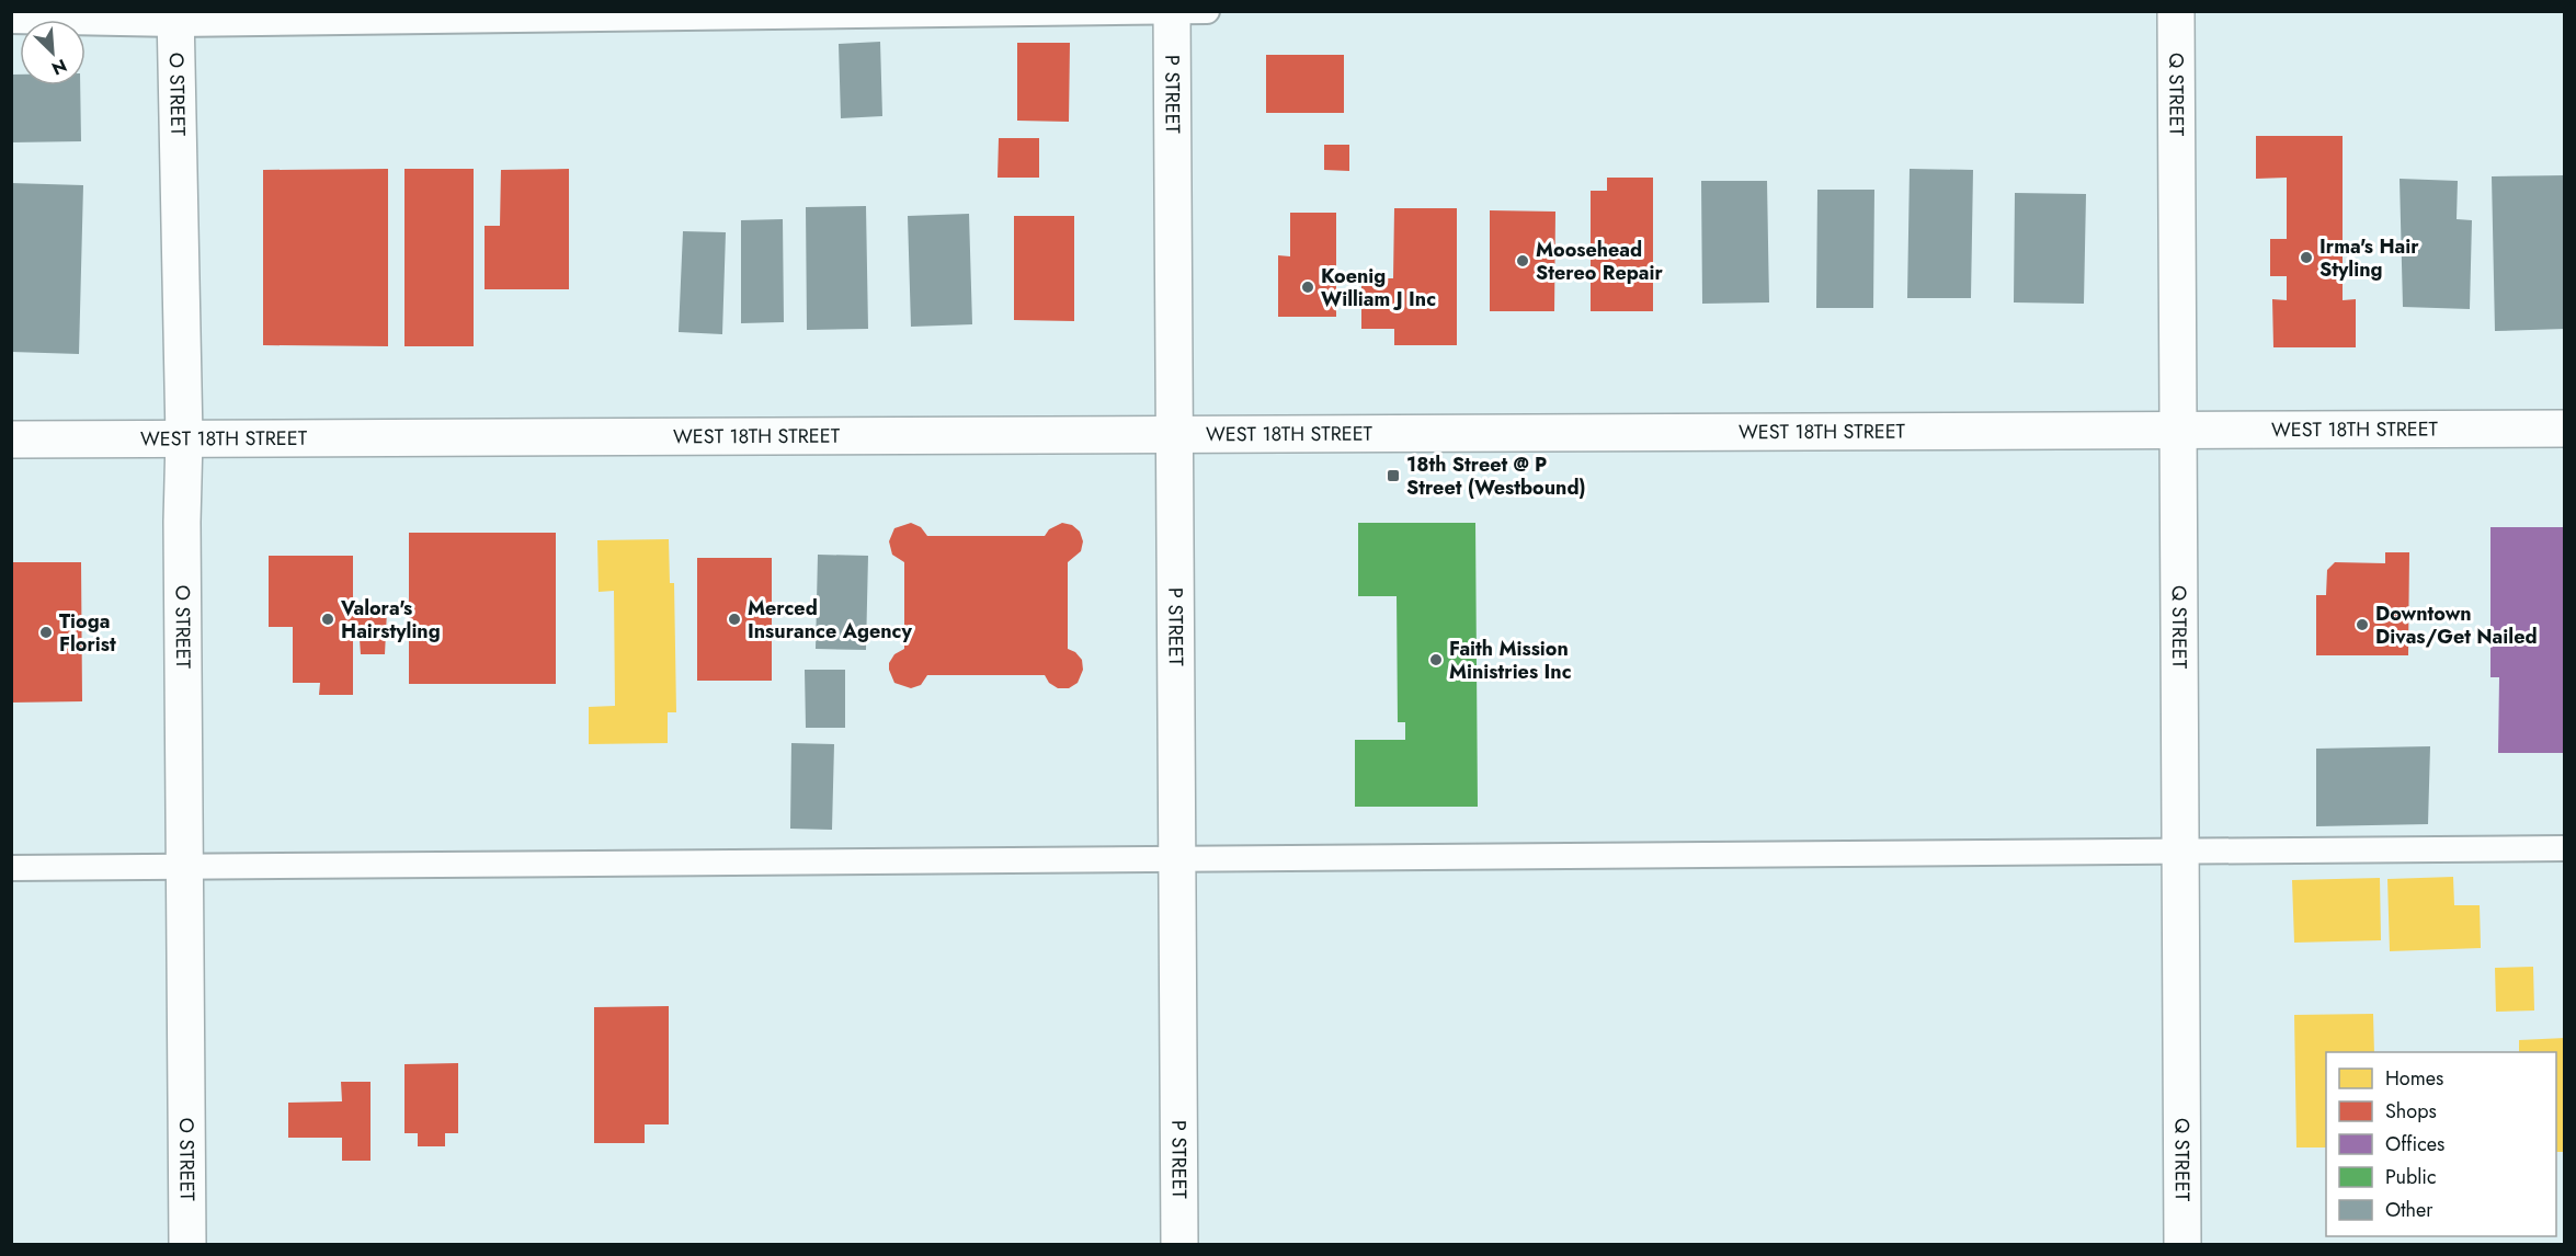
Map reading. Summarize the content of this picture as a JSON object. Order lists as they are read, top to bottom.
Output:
{
  "streets": {
    "street": [
      "O STREET",
      "P STREET",
      "Q STREET",
      "WEST 18TH STREET"
    ]
  },
  "crossings": [
    ["O STREET", "WEST 18TH STREET"],
    ["P STREET", "WEST 18TH STREET"],
    ["Q STREET", "WEST 18TH STREET"]
  ],
  "places": {
    "other": [
      "Irma's Hair Styling",
      "Moosehead Stereo Repair",
      "Koenig William J Inc",
      "Valora's Hairstyling",
      "Merced Insurance Agency",
      "Downtown Divas/Get Nailed",
      "Tioga Florist",
      "Faith Mission Ministries Inc"
    ],
    "transit": ["18th Street @ P Street (Westbound)"]
  },
  "legend": [
    "Homes",
    "Shops",
    "Offices",
    "Public",
    "Other"
  ],
  "north": "bottom right"
}
